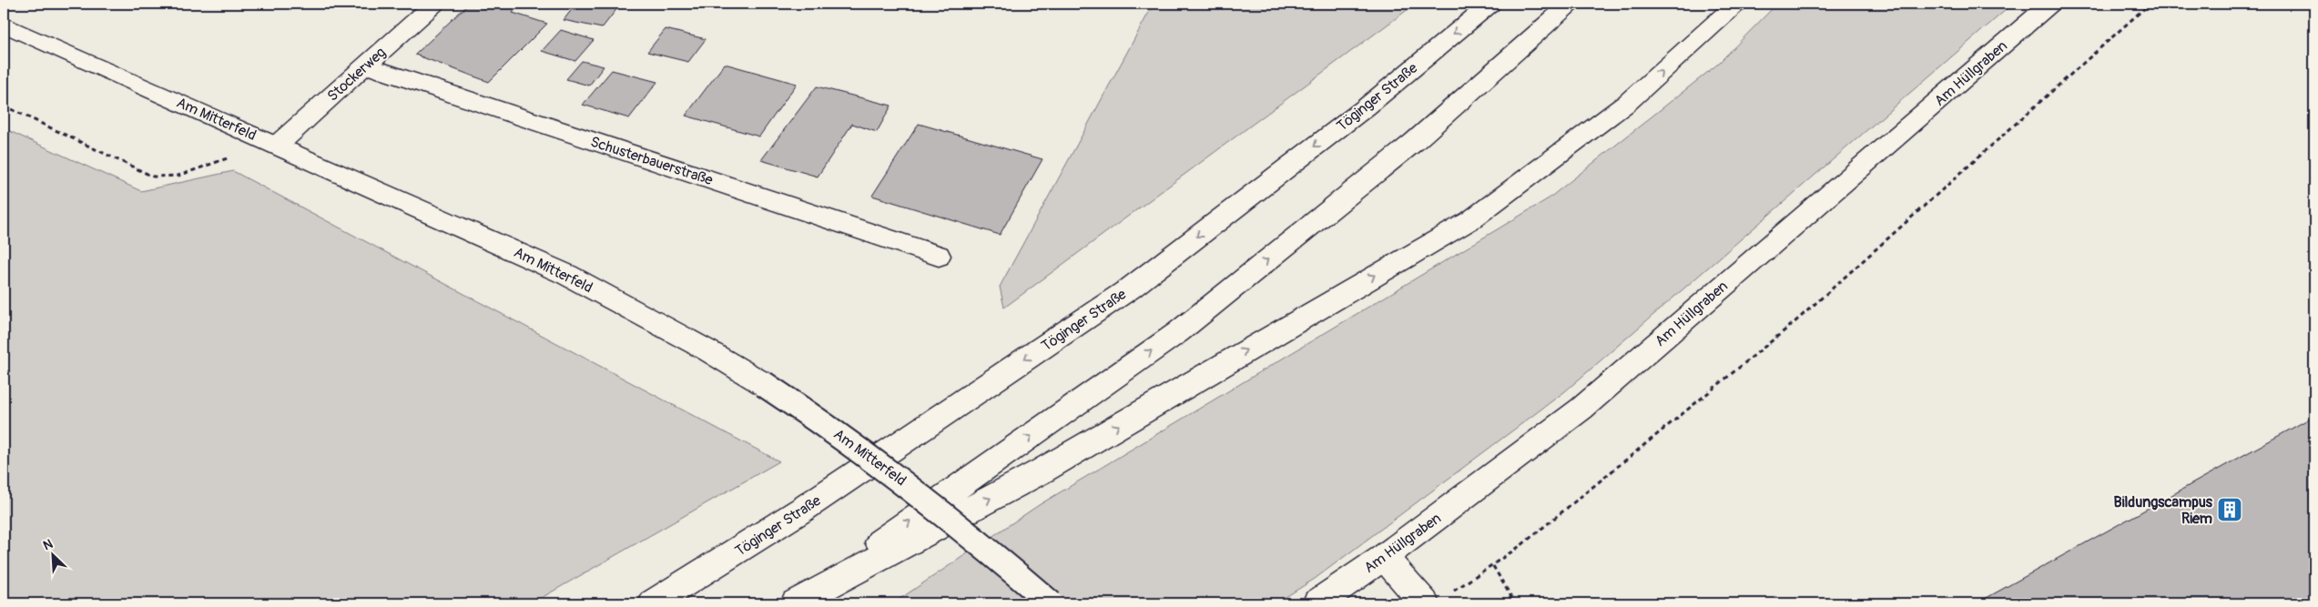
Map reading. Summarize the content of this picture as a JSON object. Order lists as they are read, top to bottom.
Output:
{
  "streets": {
    "main road": [
      "Am Hüllgraben",
      "Stockerweg",
      "Töginger Straße",
      "Am Mitterfeld",
      "Schusterbauerstraße"
    ]
  },
  "crossings": [
    ["Stockerweg", "Am Mitterfeld"],
    ["Stockerweg", "Schusterbauerstraße"]
  ],
  "places": {
    "building": ["Bildungscampus Riem"]
  },
  "north": "top left"
}
